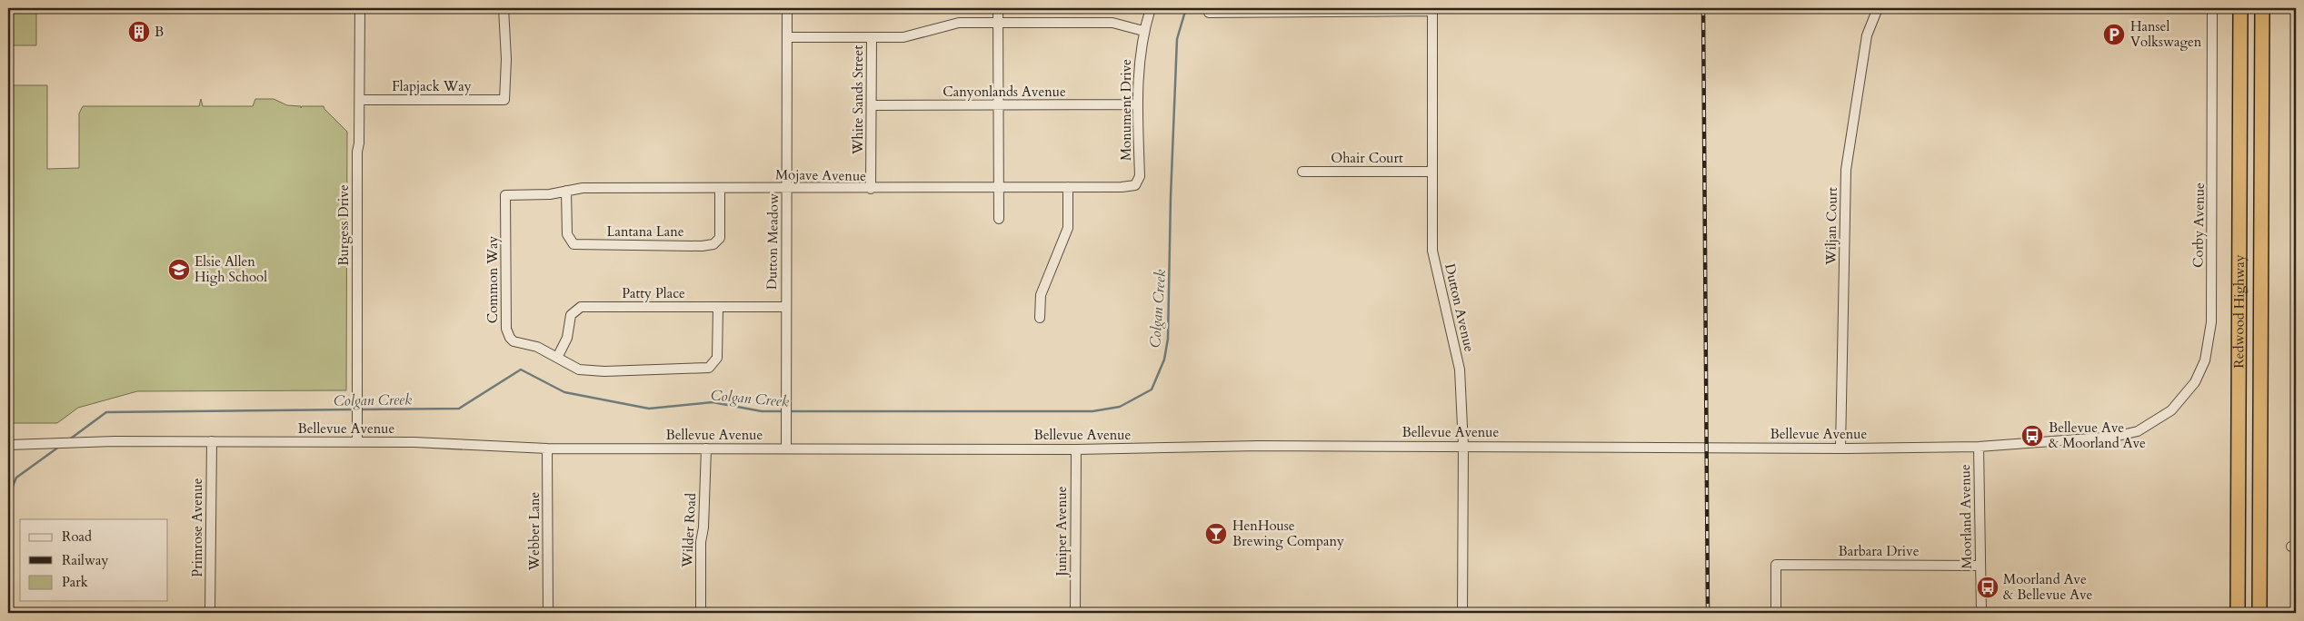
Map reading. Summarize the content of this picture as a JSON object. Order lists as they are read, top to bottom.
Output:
{
  "streets": {
    "highway": ["Redwood Highway"],
    "street": [
      "Flapjack Way",
      "Canyonlands Avenue",
      "White Sands Street",
      "Monument Drive",
      "Ohair Court",
      "Mojave Avenue",
      "Burgess Drive",
      "Corby Avenue",
      "Wiljan Court",
      "Lantana Lane",
      "Dutton Meadow",
      "Common Way",
      "Patty Place",
      "Dutton Avenue",
      "Bellevue Avenue",
      "Moorland Avenue",
      "Primrose Avenue",
      "Wilder Road",
      "Webber Lane",
      "Juniper Avenue",
      "Barbara Drive"
    ]
  },
  "crossings": [
    ["Flapjack Way", "Burgess Drive"],
    ["Canyonlands Avenue", "White Sands Street"],
    ["Canyonlands Avenue", "Monument Drive"],
    ["White Sands Street", "Mojave Avenue"],
    ["Monument Drive", "Mojave Avenue"],
    ["Ohair Court", "Dutton Avenue"],
    ["Mojave Avenue", "Lantana Lane"],
    ["Mojave Avenue", "Dutton Meadow"],
    ["Mojave Avenue", "Common Way"],
    ["Burgess Drive", "Bellevue Avenue"],
    ["Corby Avenue", "Bellevue Avenue"],
    ["Wiljan Court", "Bellevue Avenue"],
    ["Dutton Meadow", "Patty Place"],
    ["Dutton Meadow", "Bellevue Avenue"],
    ["Common Way", "Patty Place"],
    ["Dutton Avenue", "Bellevue Avenue"],
    ["Bellevue Avenue", "Moorland Avenue"],
    ["Bellevue Avenue", "Primrose Avenue"],
    ["Bellevue Avenue", "Wilder Road"],
    ["Bellevue Avenue", "Webber Lane"],
    ["Bellevue Avenue", "Juniper Avenue"],
    ["Moorland Avenue", "Barbara Drive"]
  ],
  "water": ["Colgan Creek"],
  "places": {
    "building": ["B"],
    "parking": ["Hansel Volkswagen"],
    "school or university": ["Elsie Allen High School"],
    "bus stop": ["Bellevue Ave & Moorland Ave", "Moorland Ave & Bellevue Ave"],
    "bar": ["HenHouse Brewing Company"]
  },
  "legend": ["Road", "Railway", "Park"]
}
